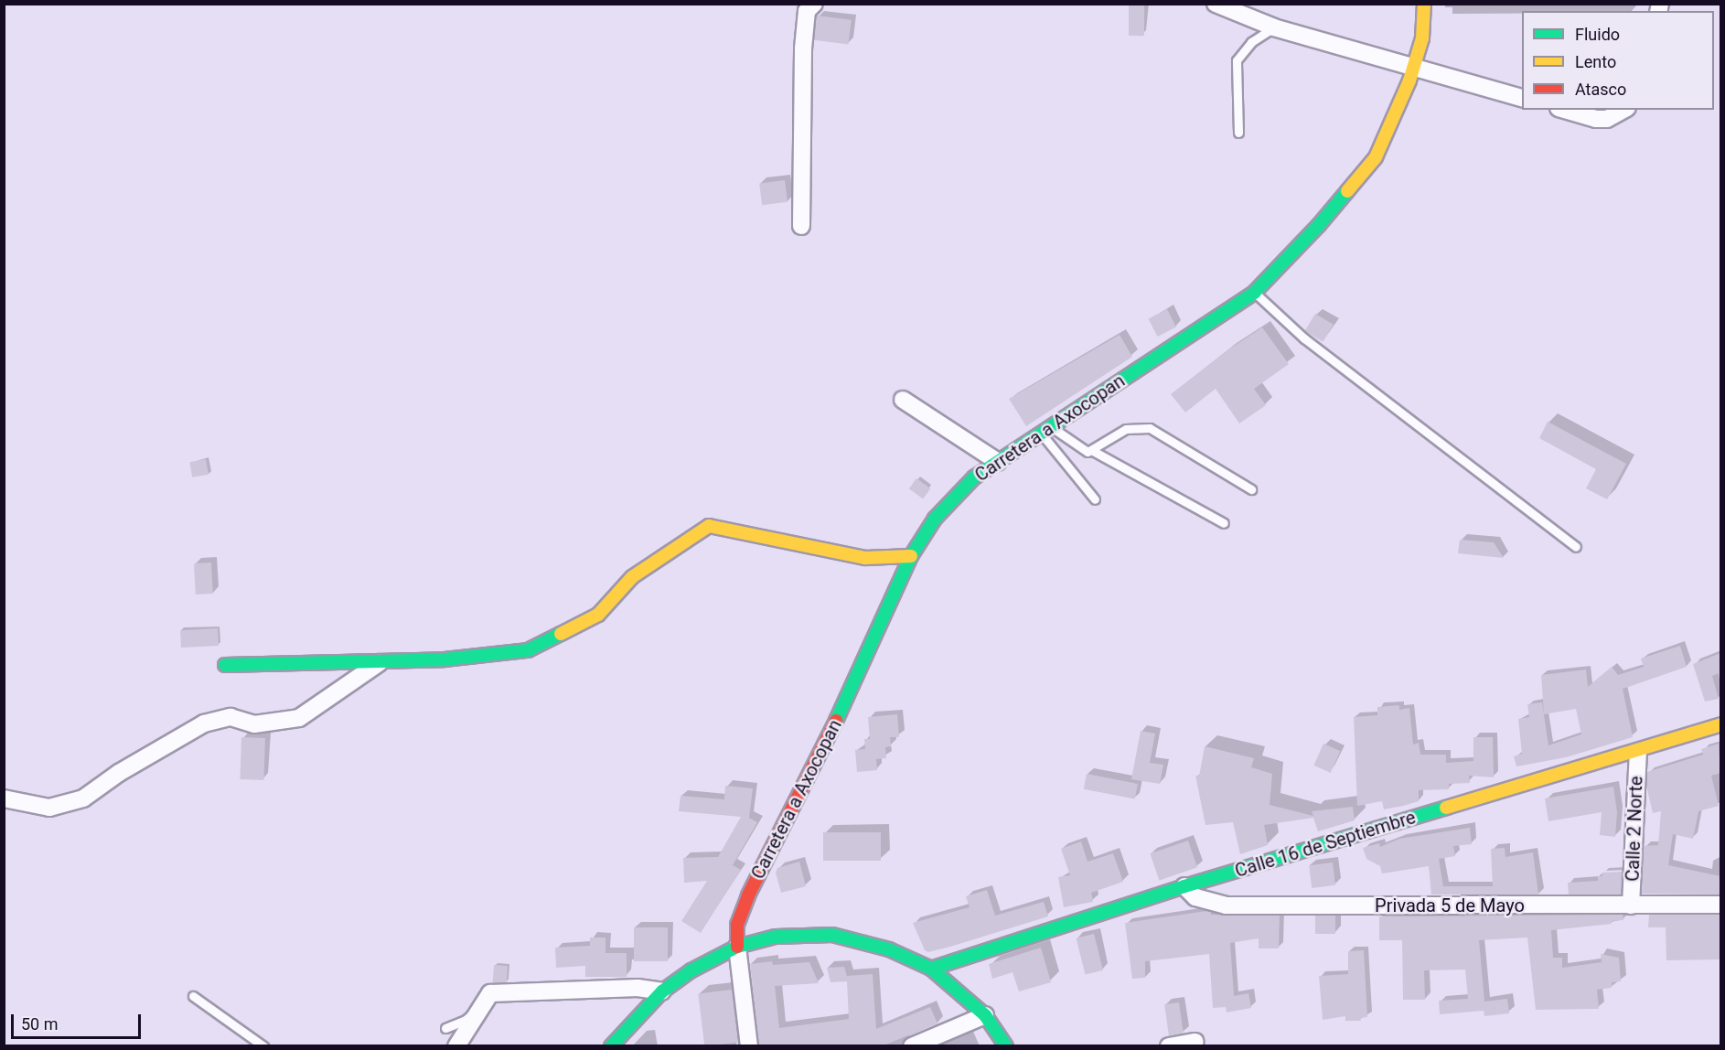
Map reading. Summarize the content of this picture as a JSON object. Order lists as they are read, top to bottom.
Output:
{
  "streets": {
    "main road": ["Carretera a Axocopan", "Calle 16 de Septiembre"],
    "street": ["Calle 2 Norte", "Privada 5 de Mayo"]
  },
  "crossings": [
    ["Calle 2 Norte", "Calle 16 de Septiembre"],
    ["Calle 2 Norte", "Privada 5 de Mayo"],
    ["Calle 16 de Septiembre", "Privada 5 de Mayo"]
  ],
  "legend": ["Fluido", "Lento", "Atasco"],
  "scale_bar": "50 m"
}
